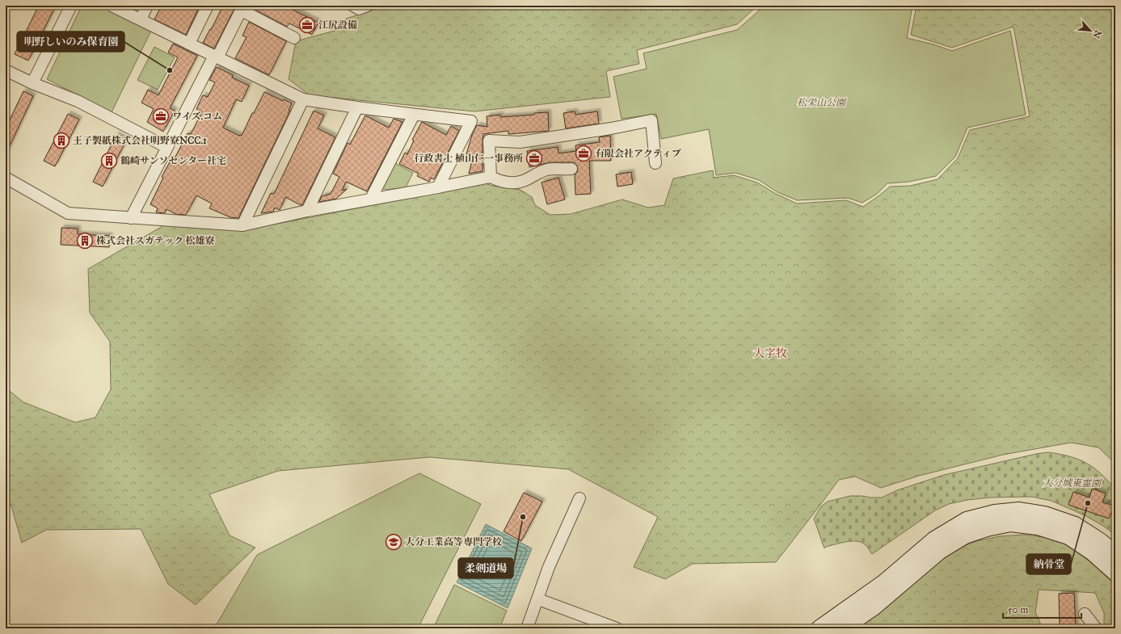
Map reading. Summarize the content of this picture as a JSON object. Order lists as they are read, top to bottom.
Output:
{
  "districts": ["大字牧"],
  "parks": ["松栄山公園", "大分城東霊園"],
  "places": {
    "office": [
      "江尻設備",
      "ワイズ.コム",
      "有限会社アクティブ",
      "行政書士 植山仁一事務所"
    ],
    "other": ["明野しいのみ保育園", "納骨堂", "柔剣道場"],
    "building": ["王子製紙株式会社明野寮NCC.1", "鶴崎サンソセンター社宅", "株式会社スガテック 松雄寮"],
    "school or university": ["大分工業高等専門学校"]
  },
  "scale_bar": "50 m",
  "north": "bottom right"
}
